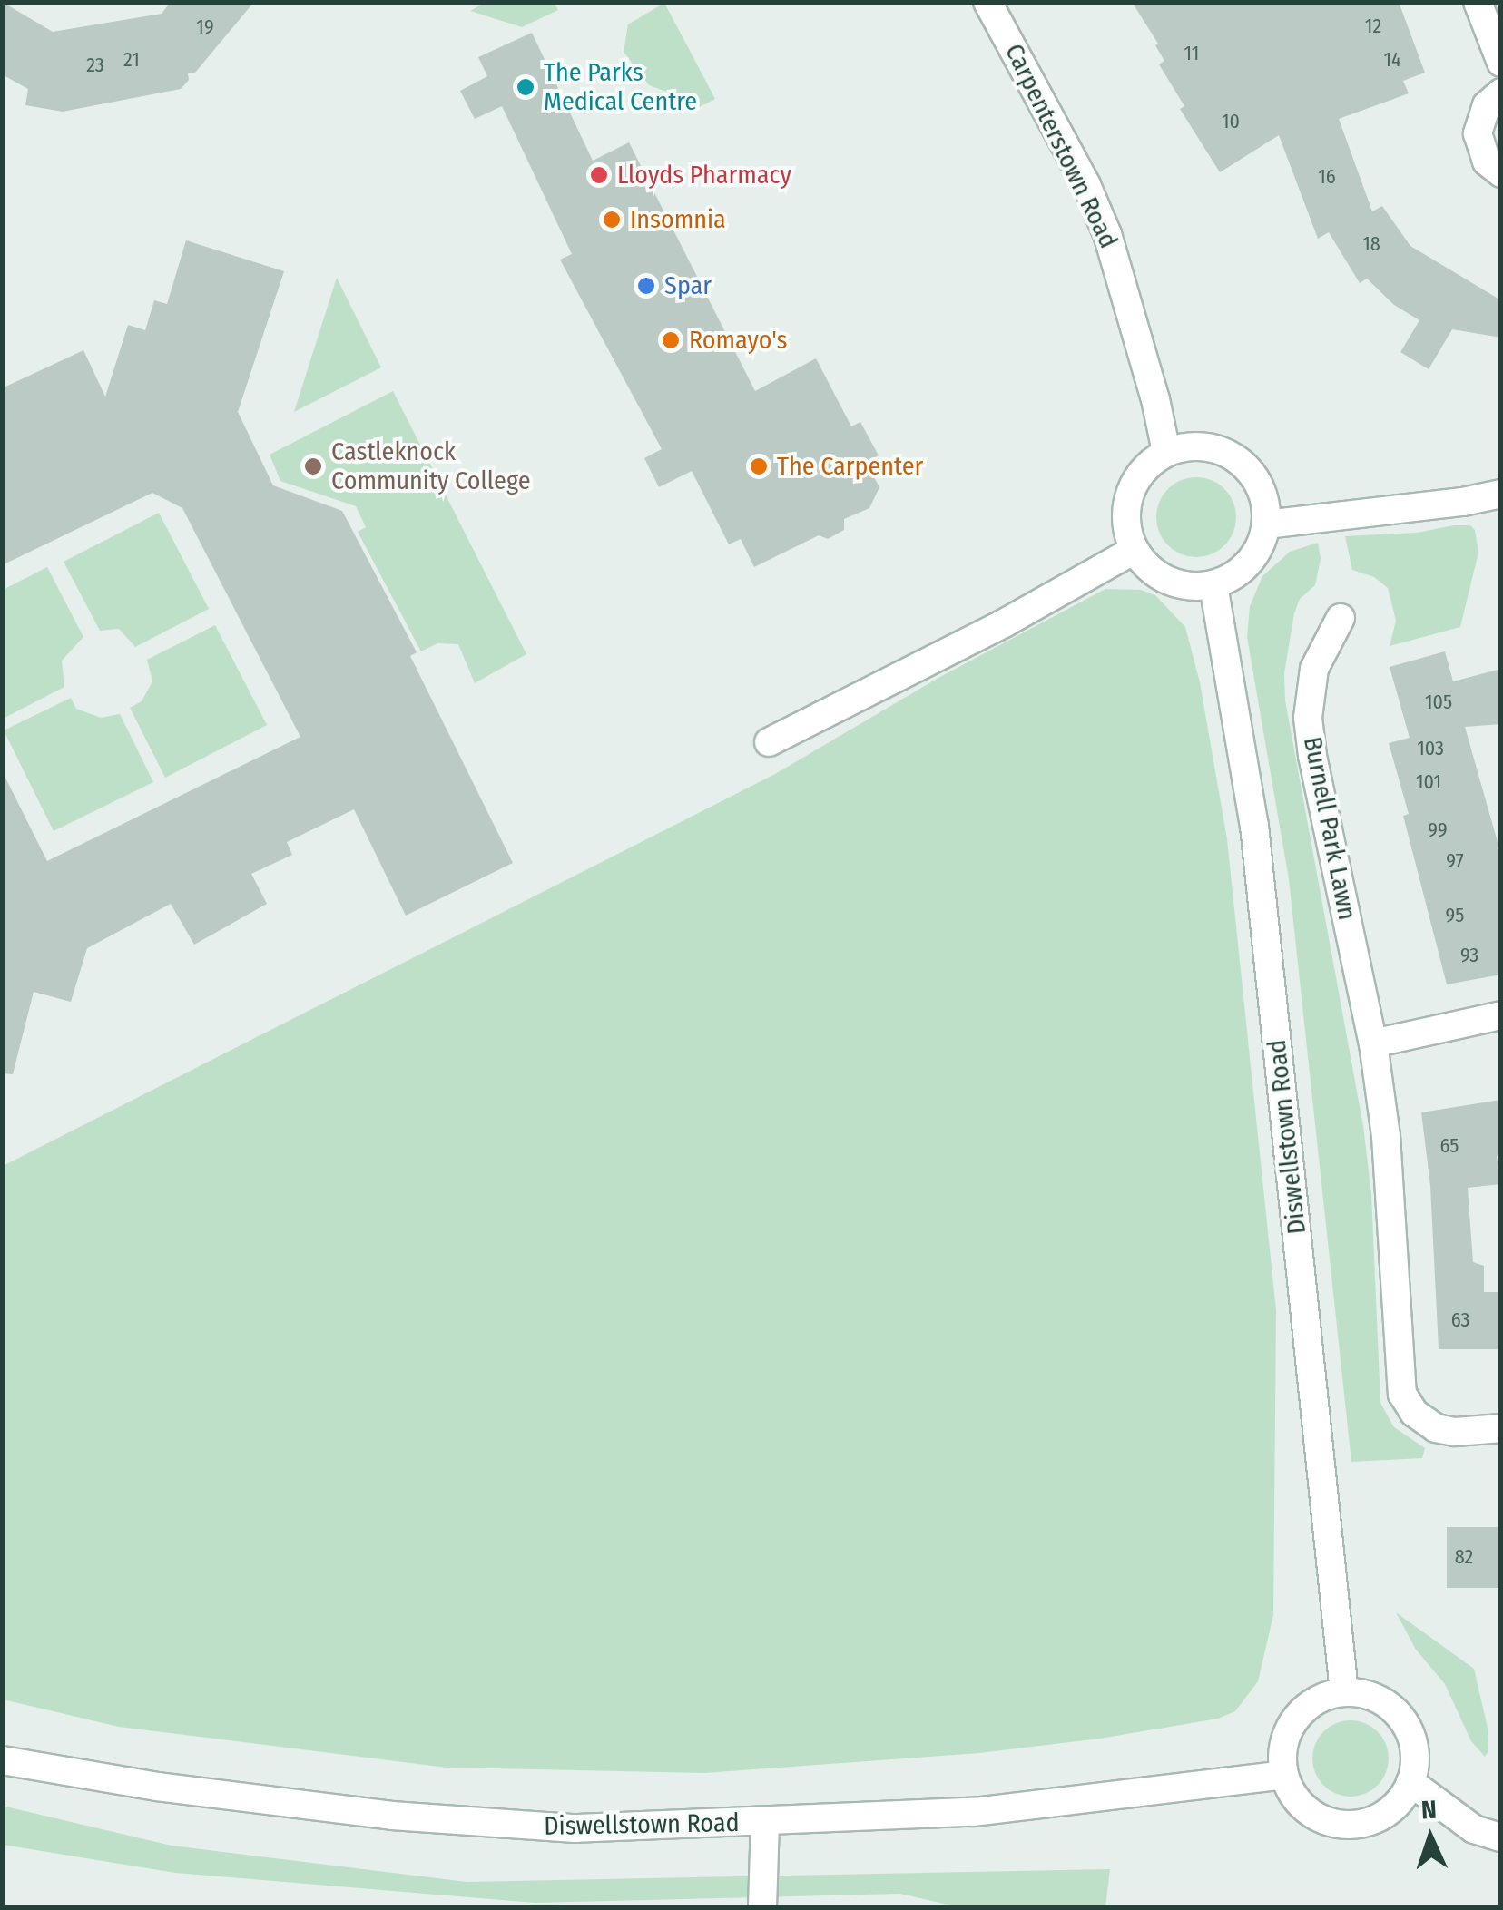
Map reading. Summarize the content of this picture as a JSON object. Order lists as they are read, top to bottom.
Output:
{
  "streets": {
    "street": ["Carpenterstown Road", "Burnell Park Lawn", "Diswellstown Road"]
  },
  "crossings": [
    ["Carpenterstown Road", "Diswellstown Road"]
  ],
  "places": [
    "The Parks Medical Centre",
    "Lloyds Pharmacy",
    "Insomnia",
    "Spar",
    "Romayo's",
    "Castleknock Community College",
    "The Carpenter"
  ],
  "house_numbers": [
    "12",
    "19",
    "11",
    "21",
    "14",
    "23",
    "10",
    "16",
    "18",
    "105",
    "103",
    "101",
    "99",
    "97",
    "95",
    "93",
    "65",
    "63",
    "82"
  ],
  "north": "top"
}
